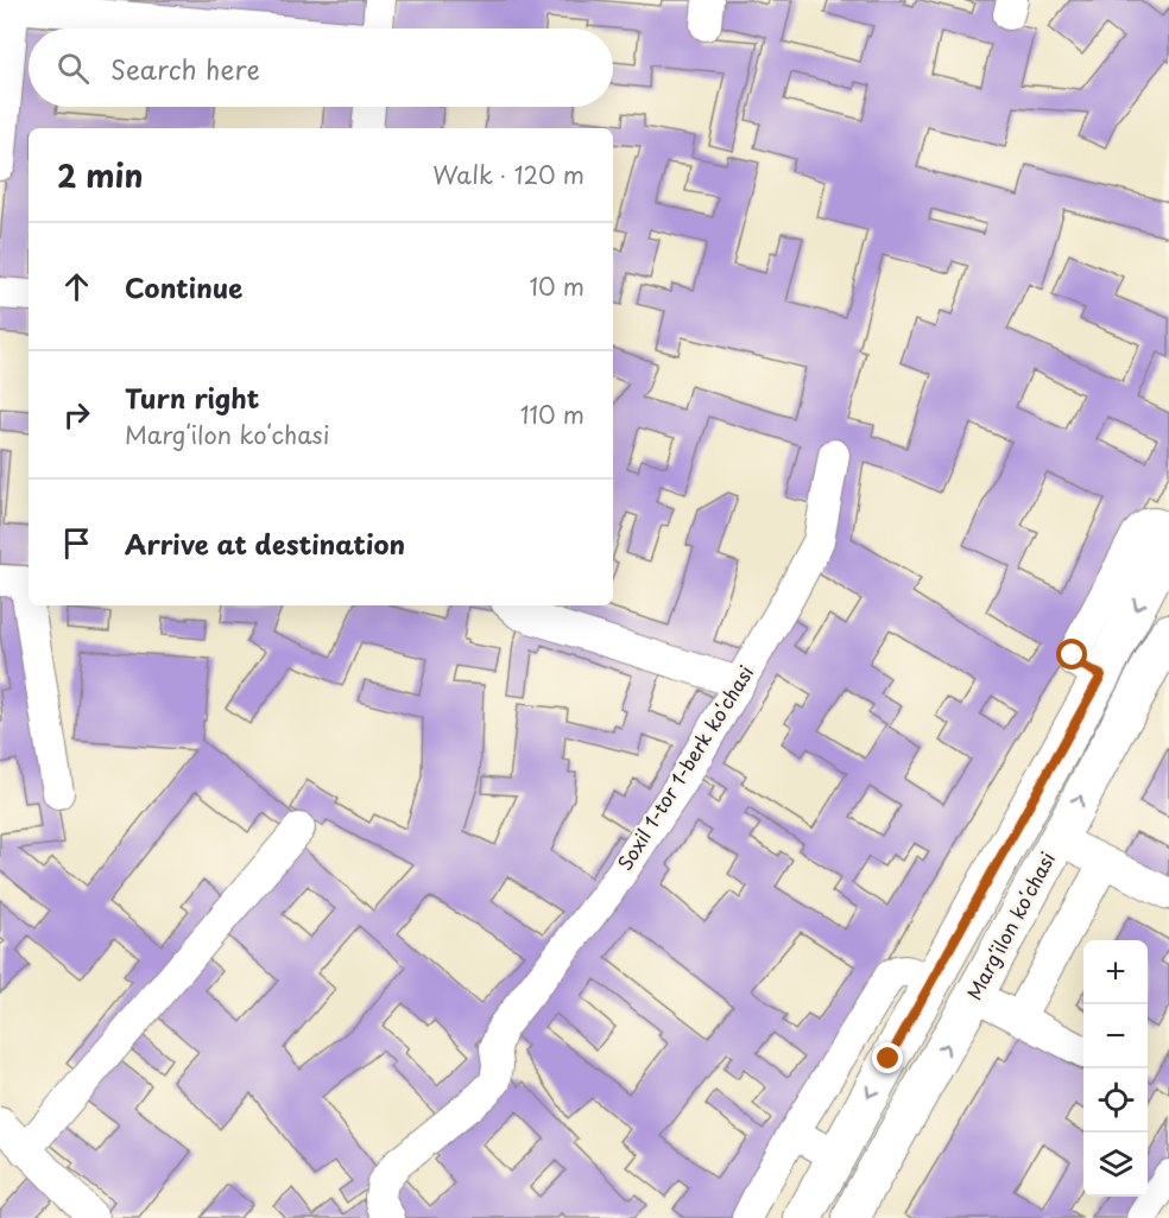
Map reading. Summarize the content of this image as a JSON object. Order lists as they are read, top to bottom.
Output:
{
  "streets": {
    "main road": ["Margʻilon koʻchasi"],
    "street": ["Soxil 1-tor 1-berk koʻchasi"]
  },
  "page": {
    "search": "Search here",
    "heading": ["2 min", "Walk · 120 m"],
    "list": [
      ["Continue", "10 m"],
      ["Turn right", "Margʻilon koʻchasi", "110 m"],
      "Arrive at destination"
    ],
    "map_buttons": ["+", "−"]
  }
}
